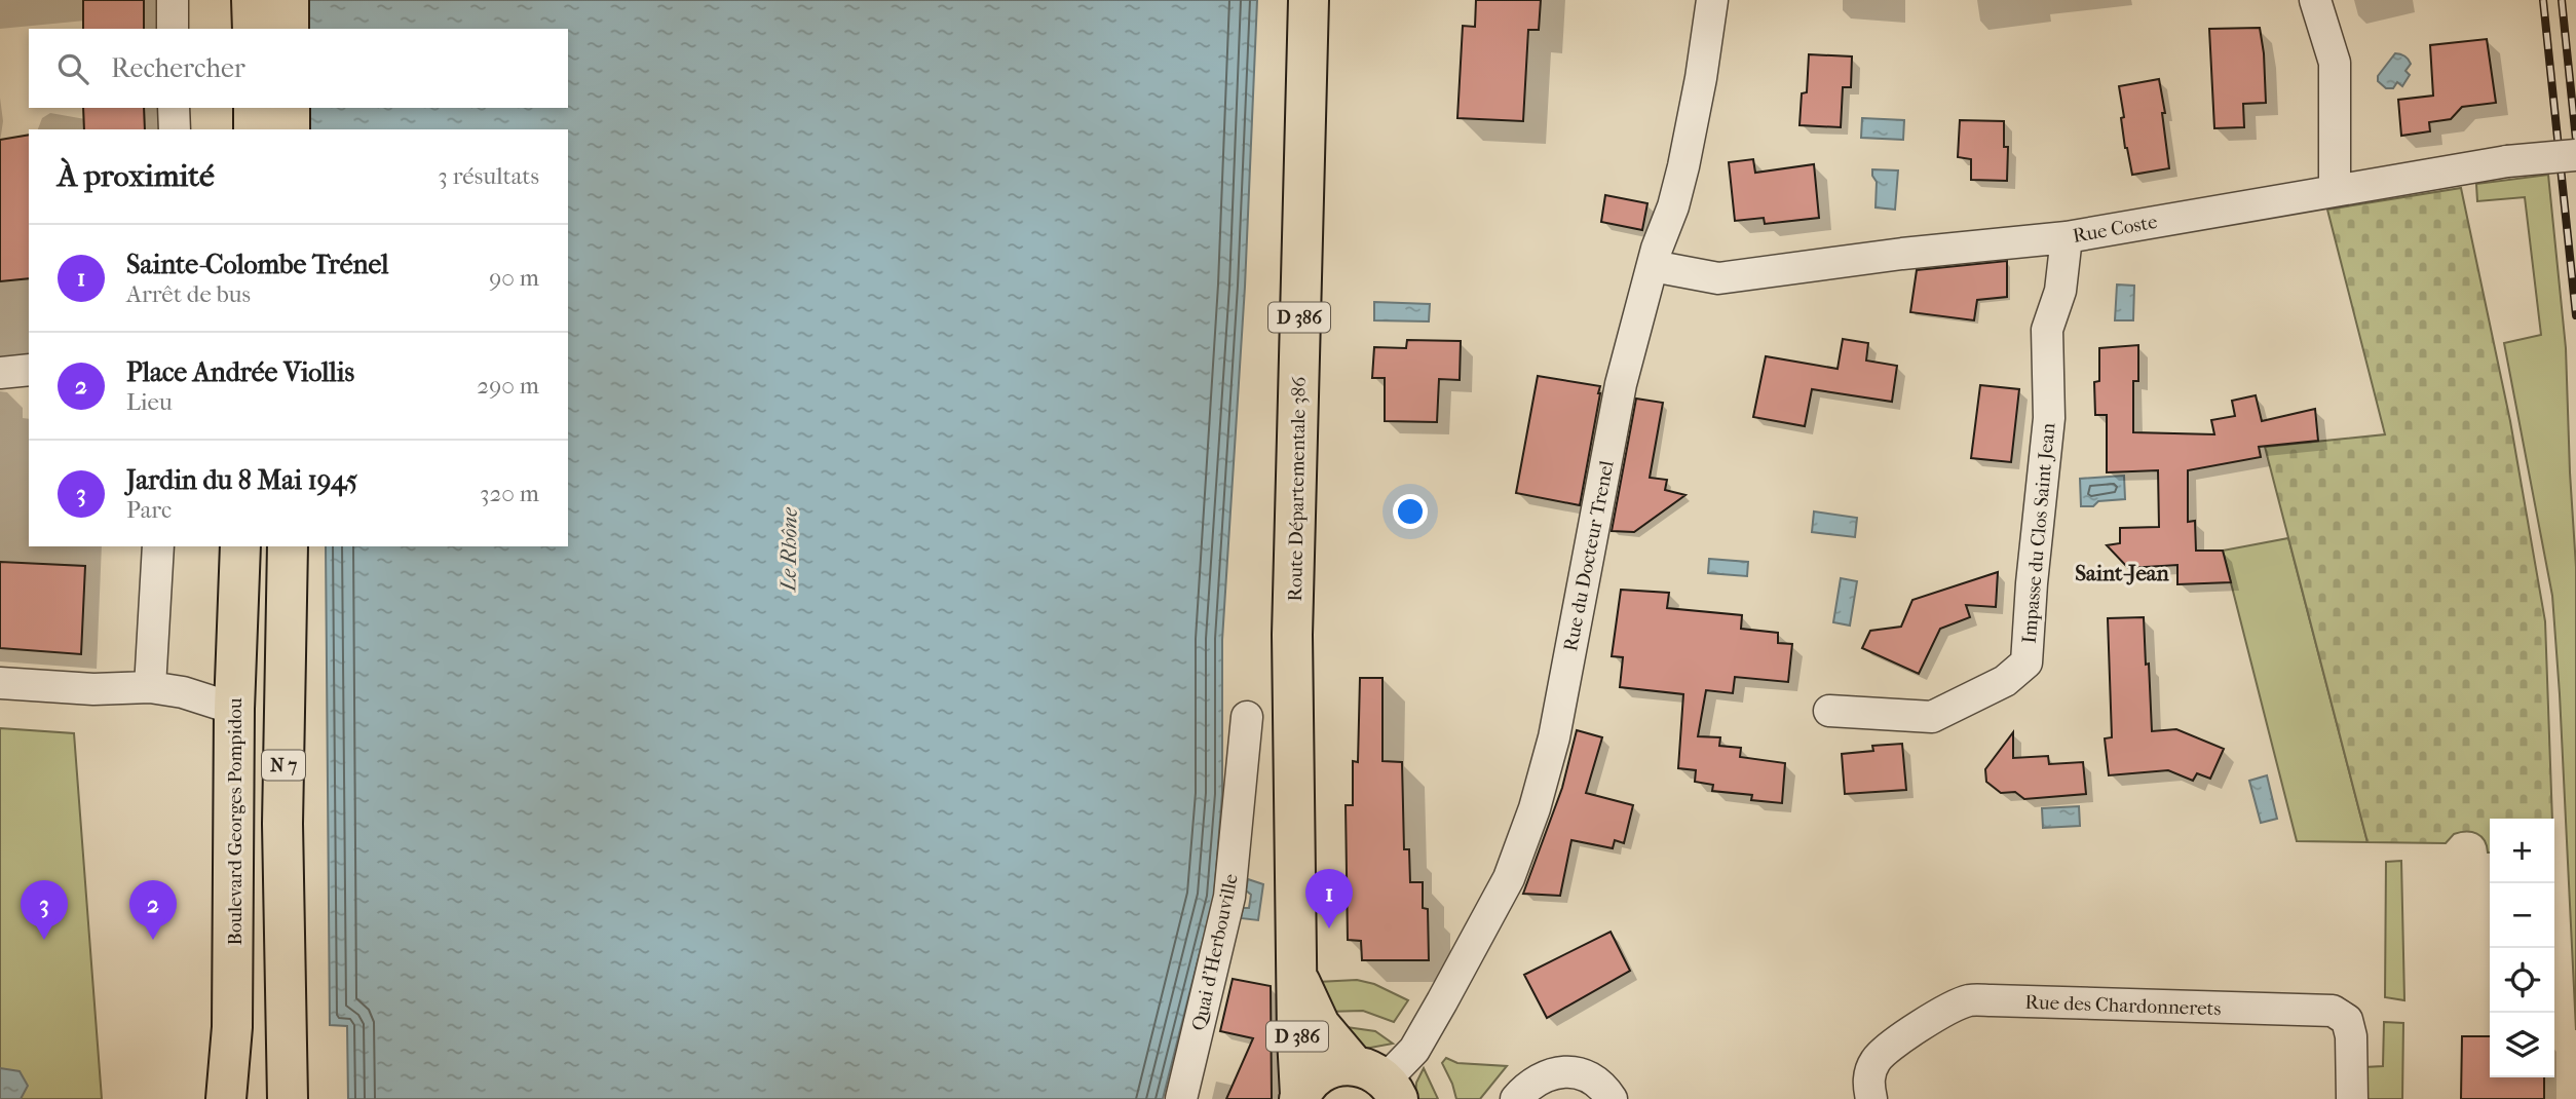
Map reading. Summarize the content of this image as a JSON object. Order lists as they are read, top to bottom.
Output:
{
  "streets": {
    "main road": [
      "D 386",
      "Route Départementale 386",
      "N 7",
      "Boulevard Georges Pompidou"
    ],
    "street": [
      "Rue Coste",
      "Impasse du Clos Saint Jean",
      "Rue du Docteur Trenel",
      "Quai d'Herbouville",
      "Rue des Chardonnerets"
    ]
  },
  "crossings": [
    ["Rue Coste", "Impasse du Clos Saint Jean"],
    ["Rue Coste", "Rue du Docteur Trenel"],
    ["Route Départementale 386", "Rue du Docteur Trenel"]
  ],
  "districts": ["Saint-Jean"],
  "water": ["Le Rhône"],
  "page": {
    "search": "Rechercher",
    "heading": ["À proximité", "3 résultats"],
    "list": [
      {
        "mark": "1",
        "name": "Sainte-Colombe Trénel",
        "note": "Arrêt de bus",
        "value": "90 m"
      },
      {
        "mark": "2",
        "name": "Place Andrée Viollis",
        "note": "Lieu",
        "value": "290 m"
      },
      {
        "mark": "3",
        "name": "Jardin du 8 Mai 1945",
        "note": "Parc",
        "value": "320 m"
      }
    ],
    "map_buttons": ["+", "−"],
    "pins": ["1", "2", "3"]
  }
}
